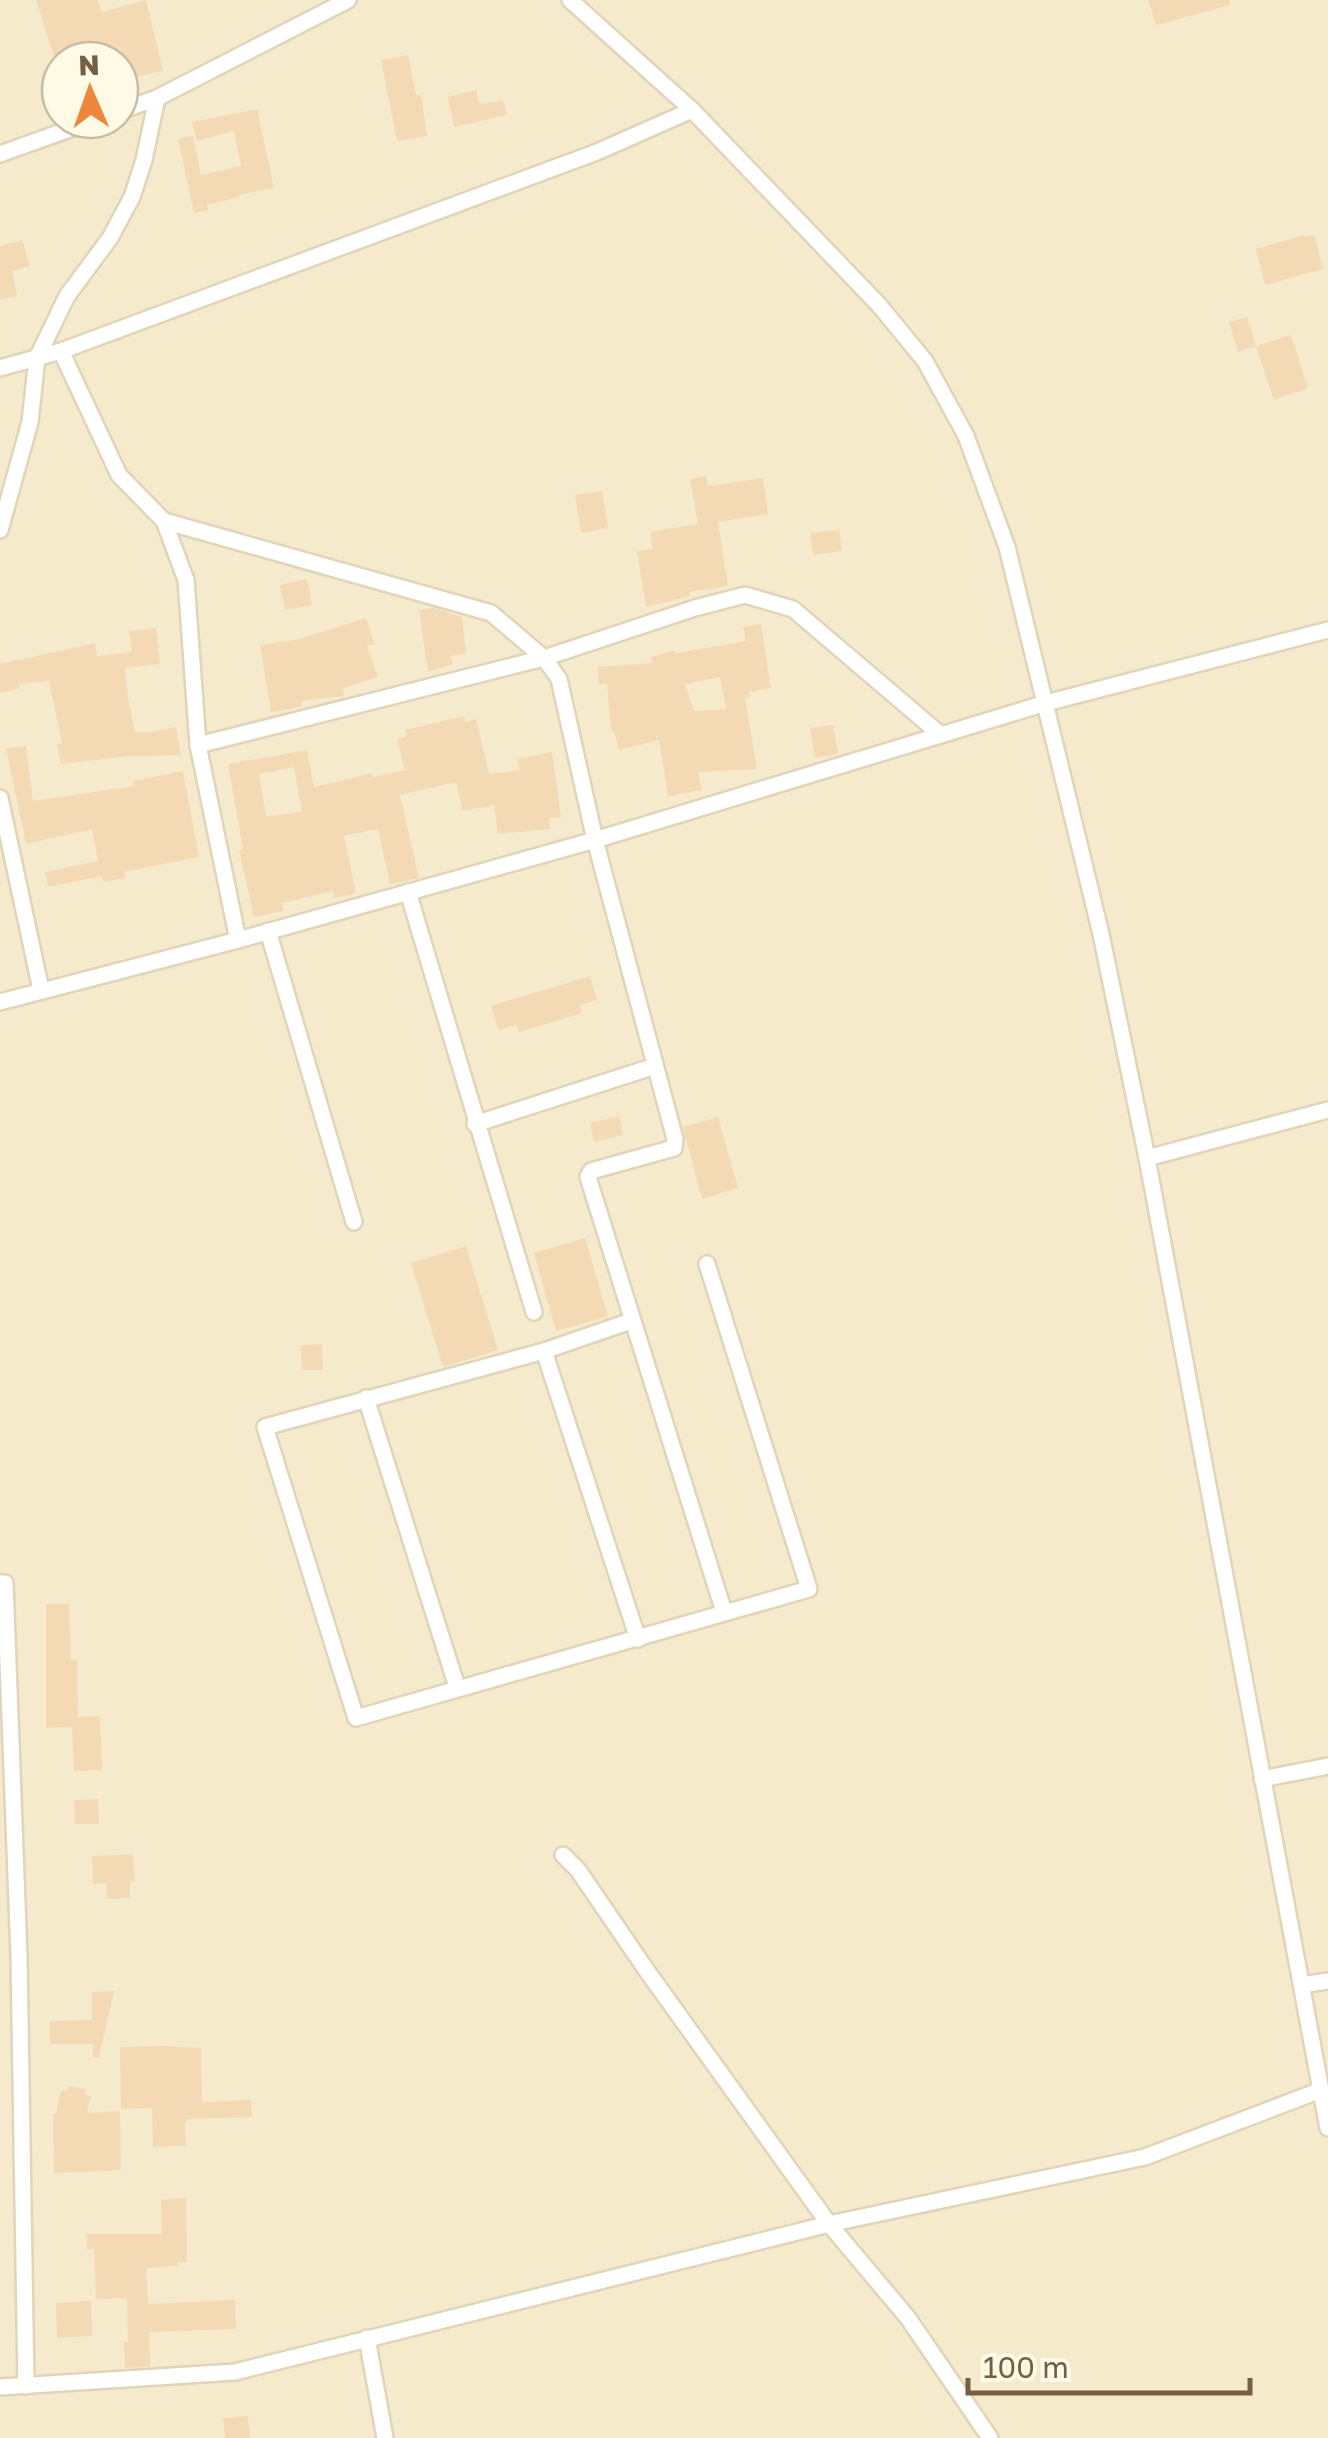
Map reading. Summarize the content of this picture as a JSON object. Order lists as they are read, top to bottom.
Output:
{
  "scale_bar": "100 m",
  "north": "top"
}
